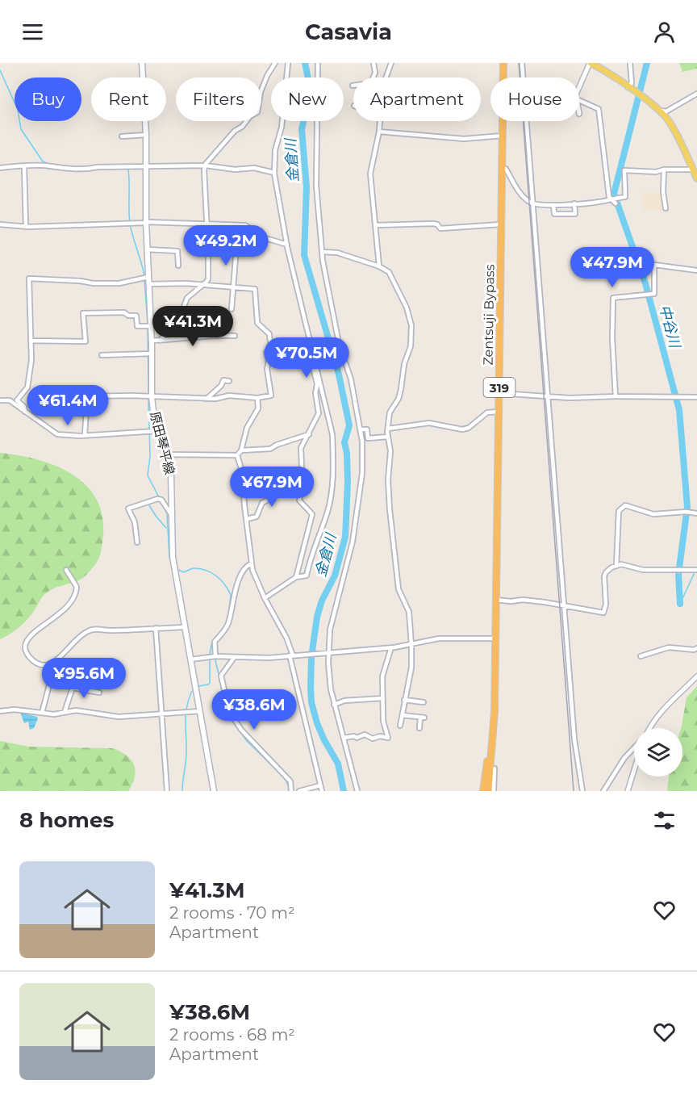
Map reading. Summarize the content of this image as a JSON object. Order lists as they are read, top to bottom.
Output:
{
  "streets": {
    "highway": ["Zentsuji Bypass", "319"],
    "main road": ["原田琴平線"]
  },
  "water": ["金倉川", "中谷川"],
  "page": {
    "header": "Casavia",
    "chip": [
      "Buy",
      "Rent",
      "Filters",
      "New",
      "Apartment",
      "House"
    ],
    "price": [
      "¥49.2M",
      "¥47.9M",
      "¥41.3M",
      "¥70.5M",
      "¥61.4M",
      "¥67.9M",
      "¥95.6M",
      "¥38.6M"
    ],
    "heading": "8 homes",
    "list": [
      {
        "name": "¥41.3M",
        "note": "2 rooms · 70 m² · Apartment"
      },
      {
        "name": "¥38.6M",
        "note": "2 rooms · 68 m² · Apartment"
      }
    ]
  }
}
